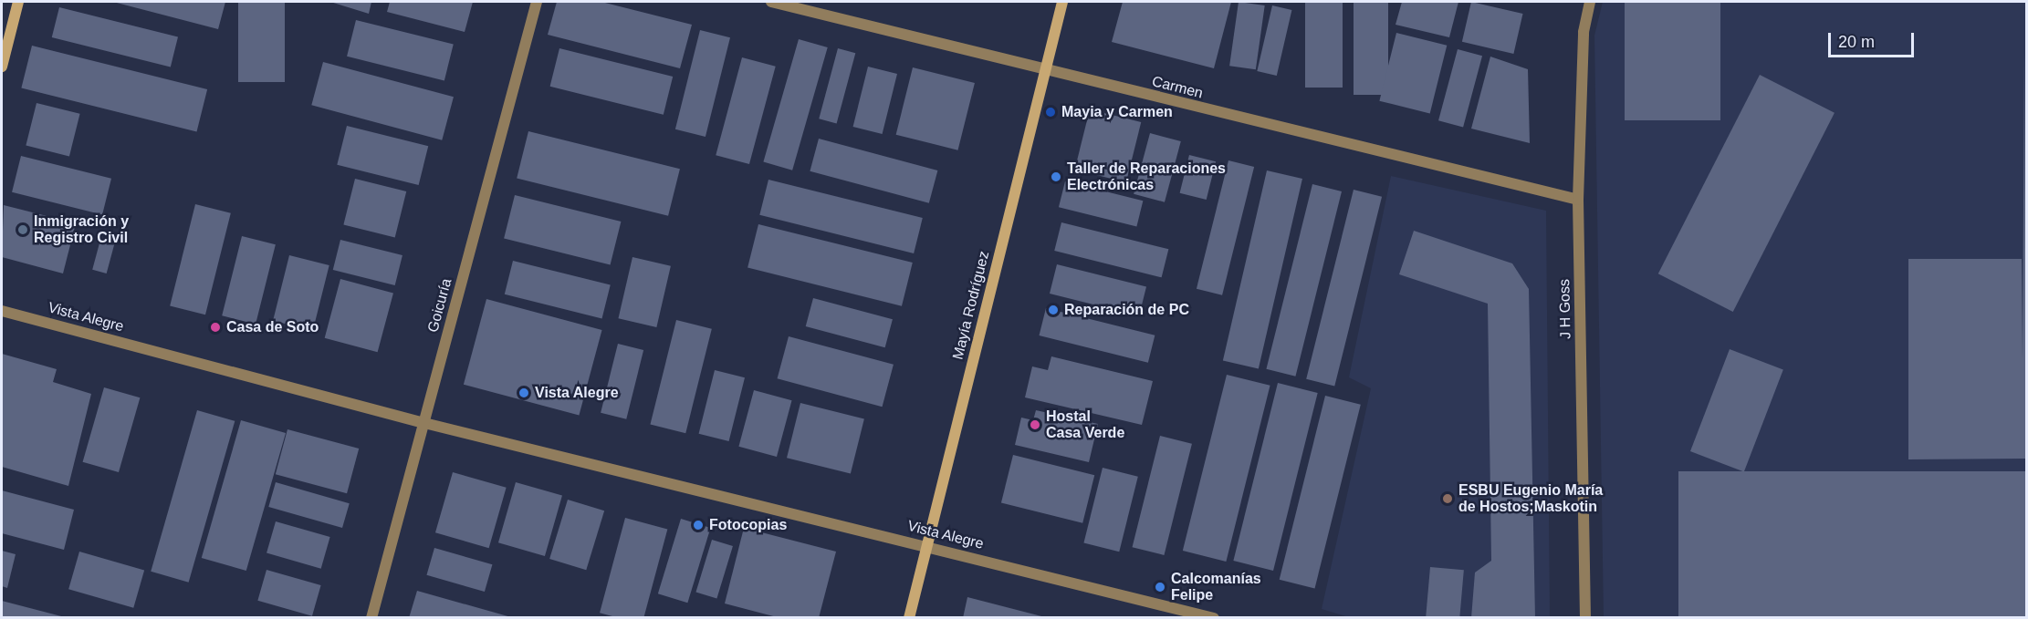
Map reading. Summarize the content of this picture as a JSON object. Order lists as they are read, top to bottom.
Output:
{
  "streets": {
    "main road": ["Mayía Rodríguez"],
    "street": [
      "Carmen",
      "Goicuría",
      "J H Goss",
      "Vista Alegre"
    ]
  },
  "crossings": [
    ["Carmen", "Mayía Rodríguez"],
    ["Carmen", "J H Goss"],
    ["Goicuría", "Vista Alegre"],
    ["Mayía Rodríguez", "Vista Alegre"]
  ],
  "places": [
    "Mayia y Carmen",
    "Taller de Reparaciones Electrónicas",
    "Inmigración y Registro Civil",
    "Reparación de PC",
    "Casa de Soto",
    "Vista Alegre",
    "Hostal Casa Verde",
    "ESBU Eugenio María de Hostos;Maskotin",
    "Fotocopias",
    "Calcomanías Felipe"
  ],
  "scale_bar": "20 m"
}
